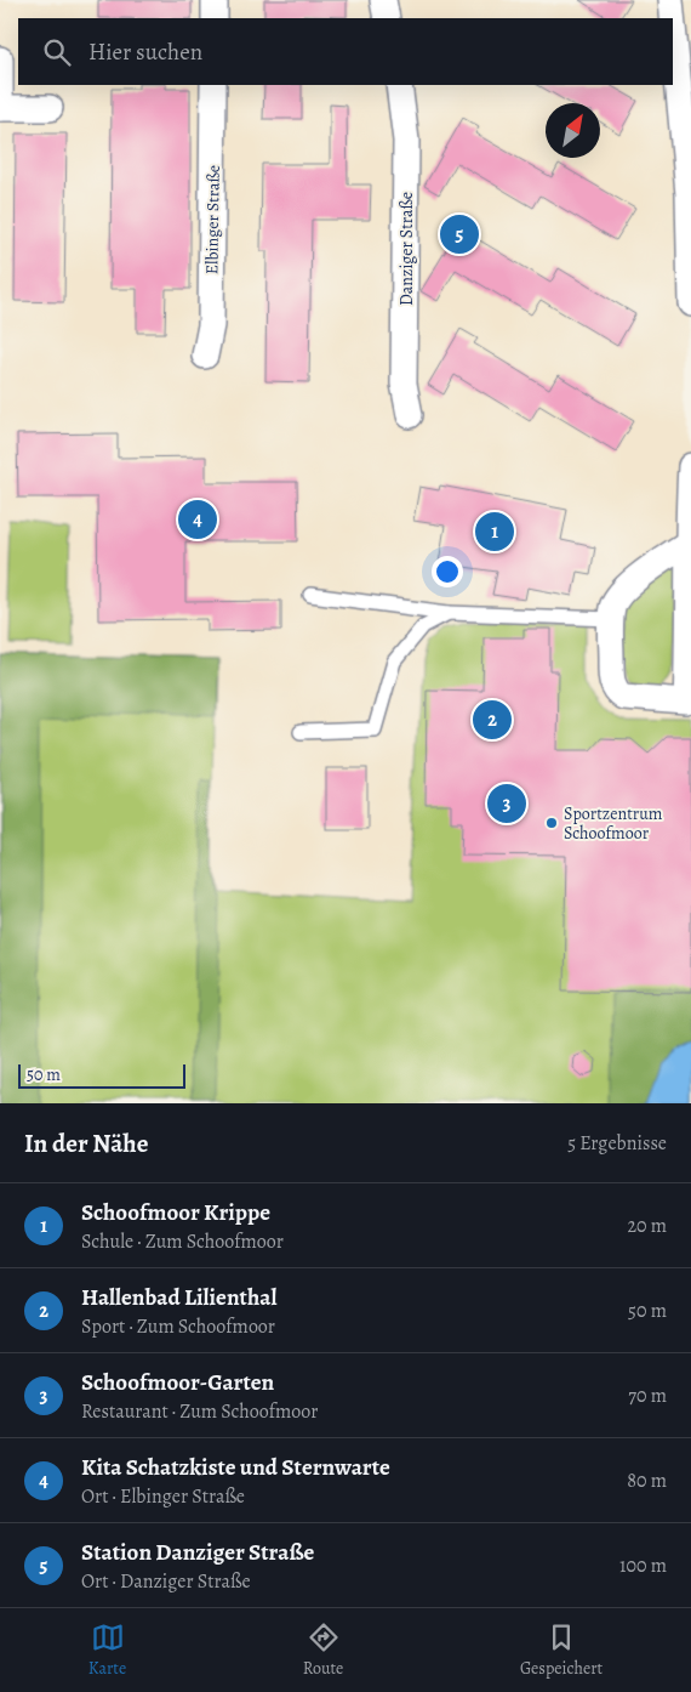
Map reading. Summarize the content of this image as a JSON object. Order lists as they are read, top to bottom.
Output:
{
  "streets": {
    "street": ["Elbinger Straße", "Danziger Straße"]
  },
  "places": ["Sportzentrum Schoofmoor"],
  "scale_bar": "50 m",
  "north": "top right",
  "page": {
    "search": "Hier suchen",
    "pins": [
      "5",
      "4",
      "1",
      "2",
      "3"
    ],
    "scale": "50 m",
    "heading": ["In der Nähe", "5 Ergebnisse"],
    "list": [
      {
        "mark": "1",
        "name": "Schoofmoor Krippe",
        "note": "Schule · Zum Schoofmoor",
        "value": "20 m"
      },
      {
        "mark": "2",
        "name": "Hallenbad Lilienthal",
        "note": "Sport · Zum Schoofmoor",
        "value": "50 m"
      },
      {
        "mark": "3",
        "name": "Schoofmoor-Garten",
        "note": "Restaurant · Zum Schoofmoor",
        "value": "70 m"
      },
      {
        "mark": "4",
        "name": "Kita Schatzkiste und Sternwarte",
        "note": "Ort · Elbinger Straße",
        "value": "80 m"
      },
      {
        "mark": "5",
        "name": "Station Danziger Straße",
        "note": "Ort · Danziger Straße",
        "value": "100 m"
      }
    ],
    "nav": ["Karte", "Route", "Gespeichert"]
  }
}
